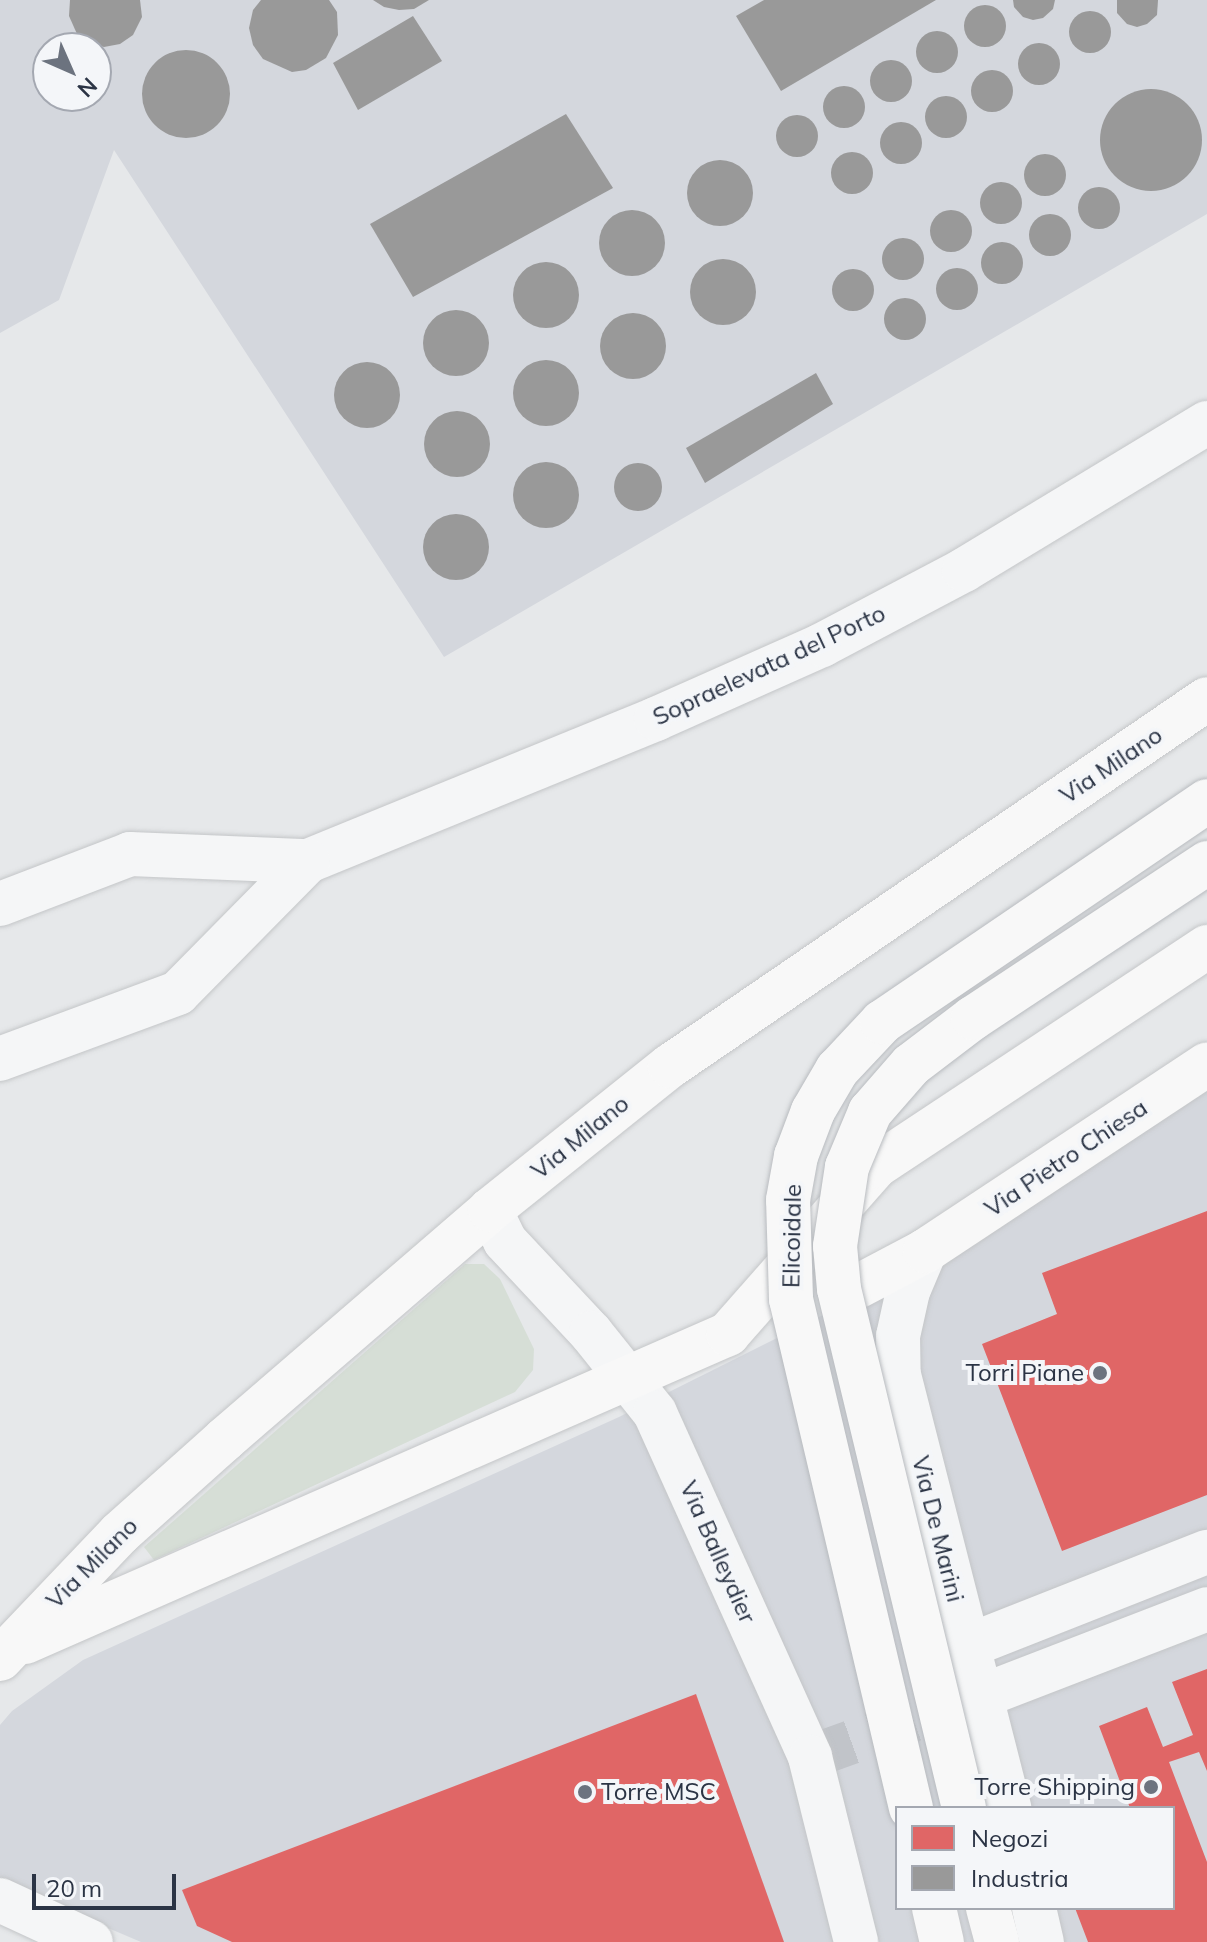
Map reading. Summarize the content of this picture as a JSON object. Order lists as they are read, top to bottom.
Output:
{
  "streets": {
    "main road": ["Via Milano", "Via Pietro Chiesa", "Elicoidale"],
    "street": ["Sopraelevata del Porto", "Via De Marini", "Via Balleydier"]
  },
  "crossings": [
    ["Via Milano", "Via Balleydier"],
    ["Via Pietro Chiesa", "Via De Marini"]
  ],
  "places": ["Torri Piane", "Torre Shipping", "Torre MSC"],
  "legend": ["Negozi", "Industria"],
  "scale_bar": "20 m",
  "north": "bottom right"
}
